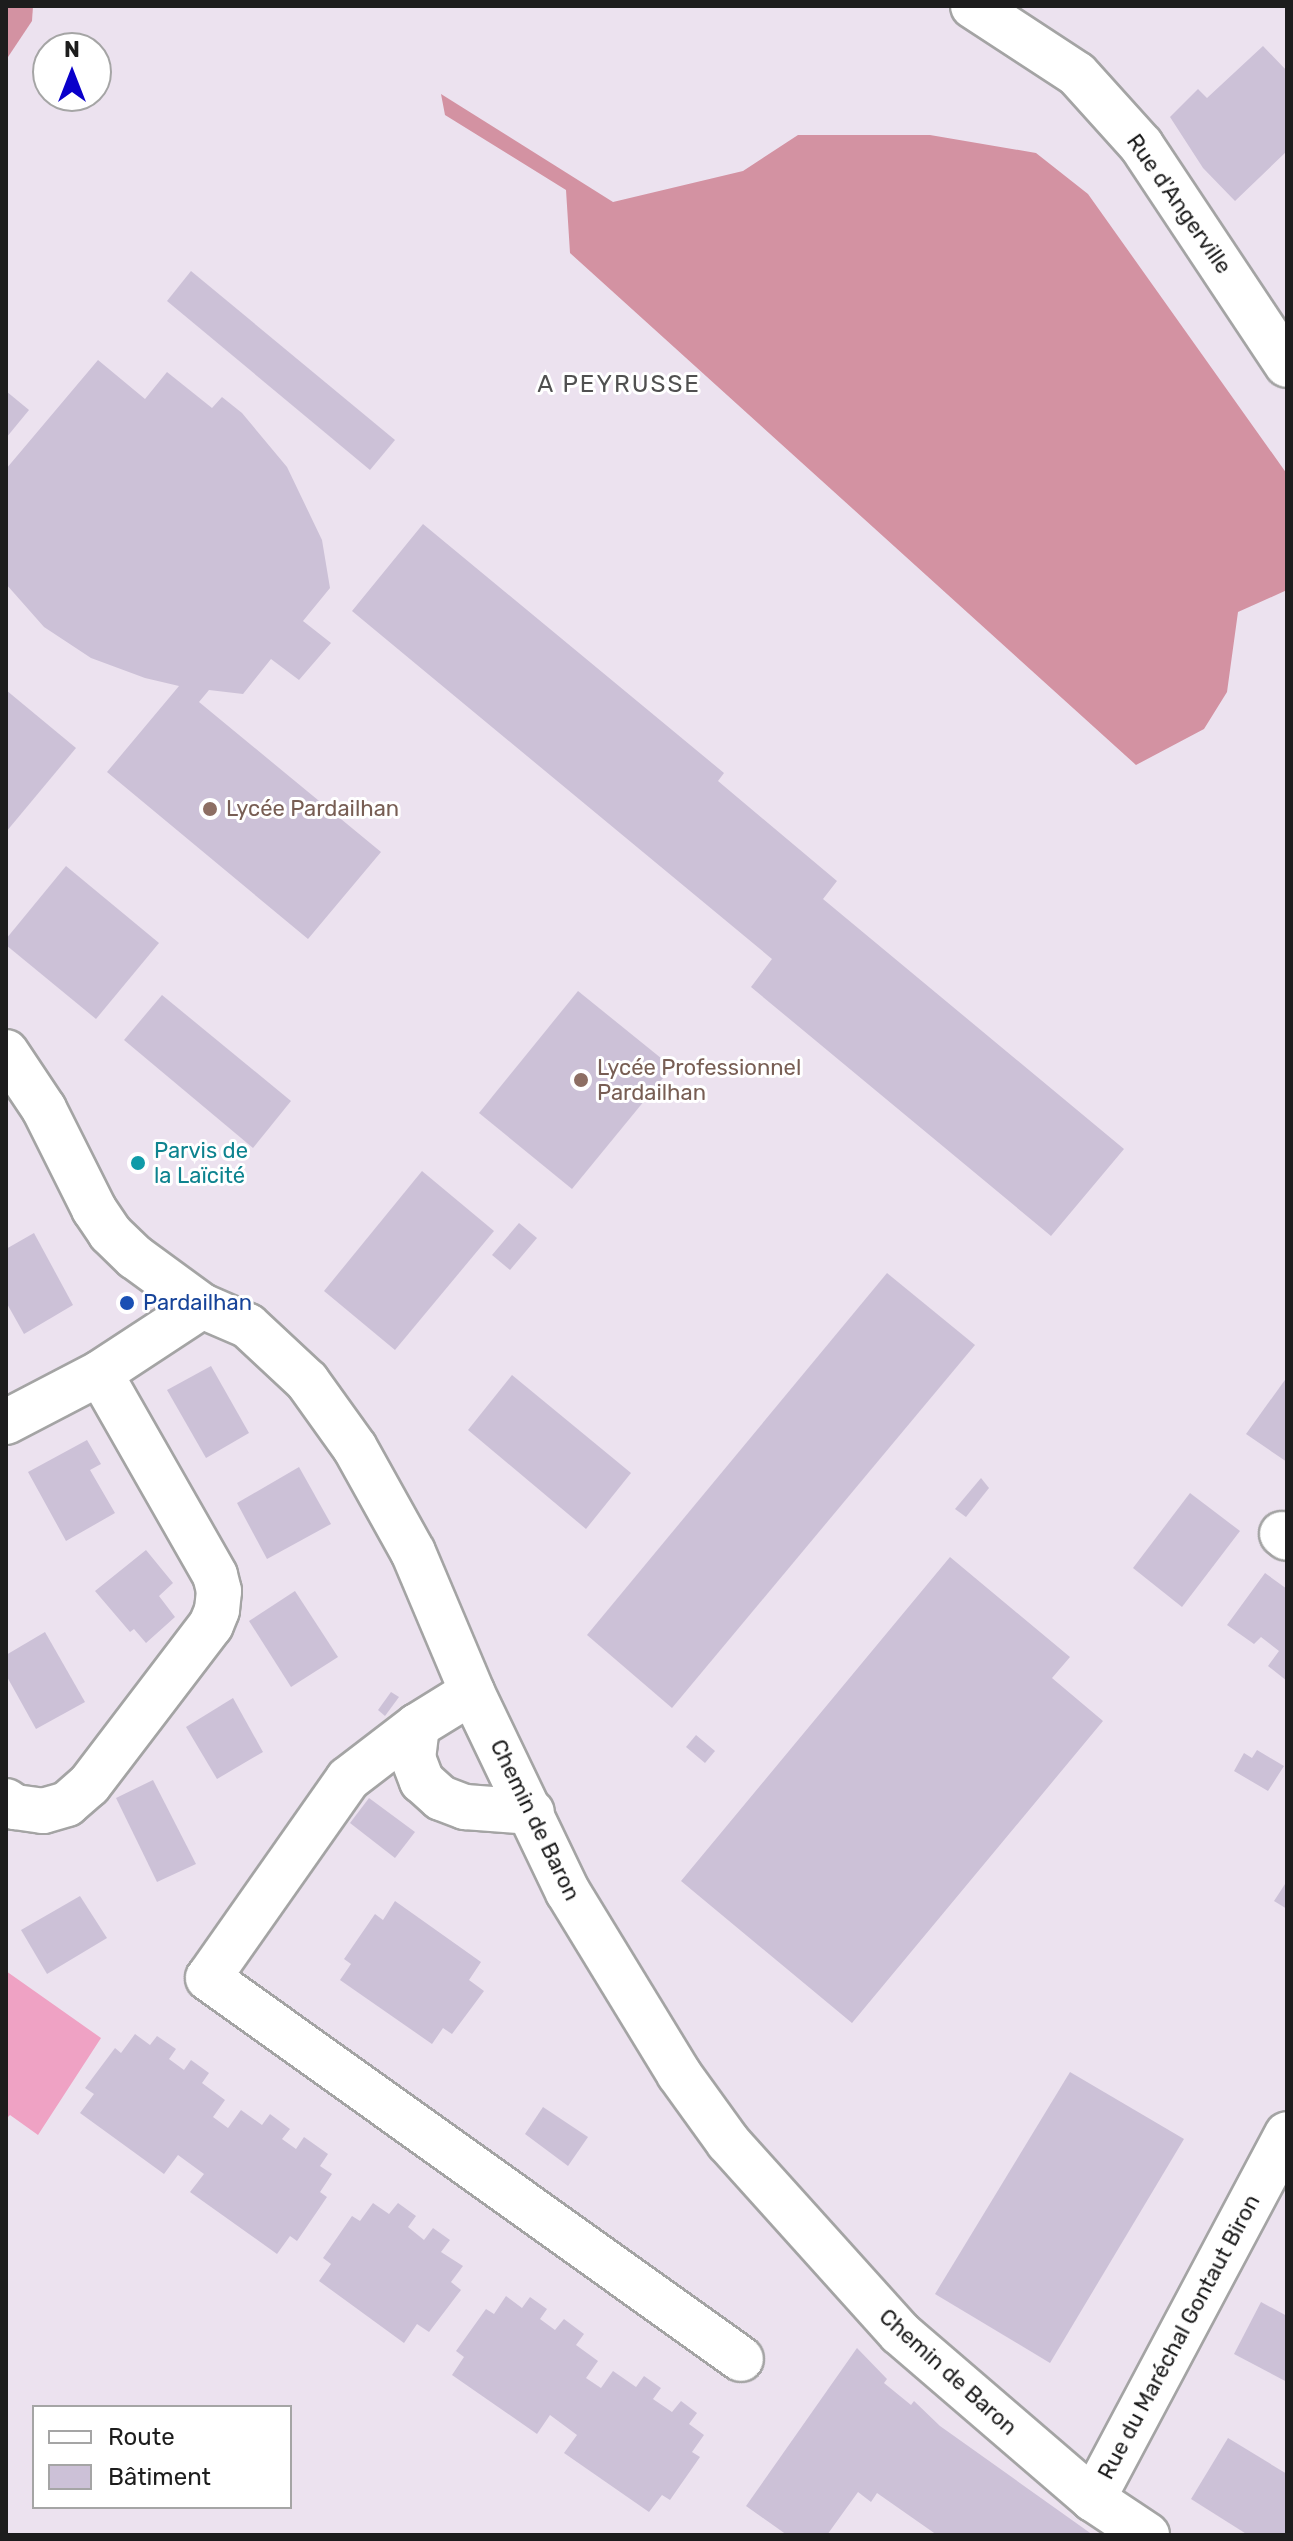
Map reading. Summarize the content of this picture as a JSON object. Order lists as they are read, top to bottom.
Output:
{
  "streets": {
    "street": ["Rue d'Angerville", "Chemin de Baron", "Rue du Maréchal Gontaut Biron"]
  },
  "crossings": [
    ["Chemin de Baron", "Rue du Maréchal Gontaut Biron"]
  ],
  "districts": ["A PEYRUSSE"],
  "places": [
    "Lycée Pardailhan",
    "Lycée Professionnel Pardailhan",
    "Parvis de la Laïcité",
    "Pardailhan"
  ],
  "legend": ["Route", "Bâtiment"],
  "north": "top"
}
